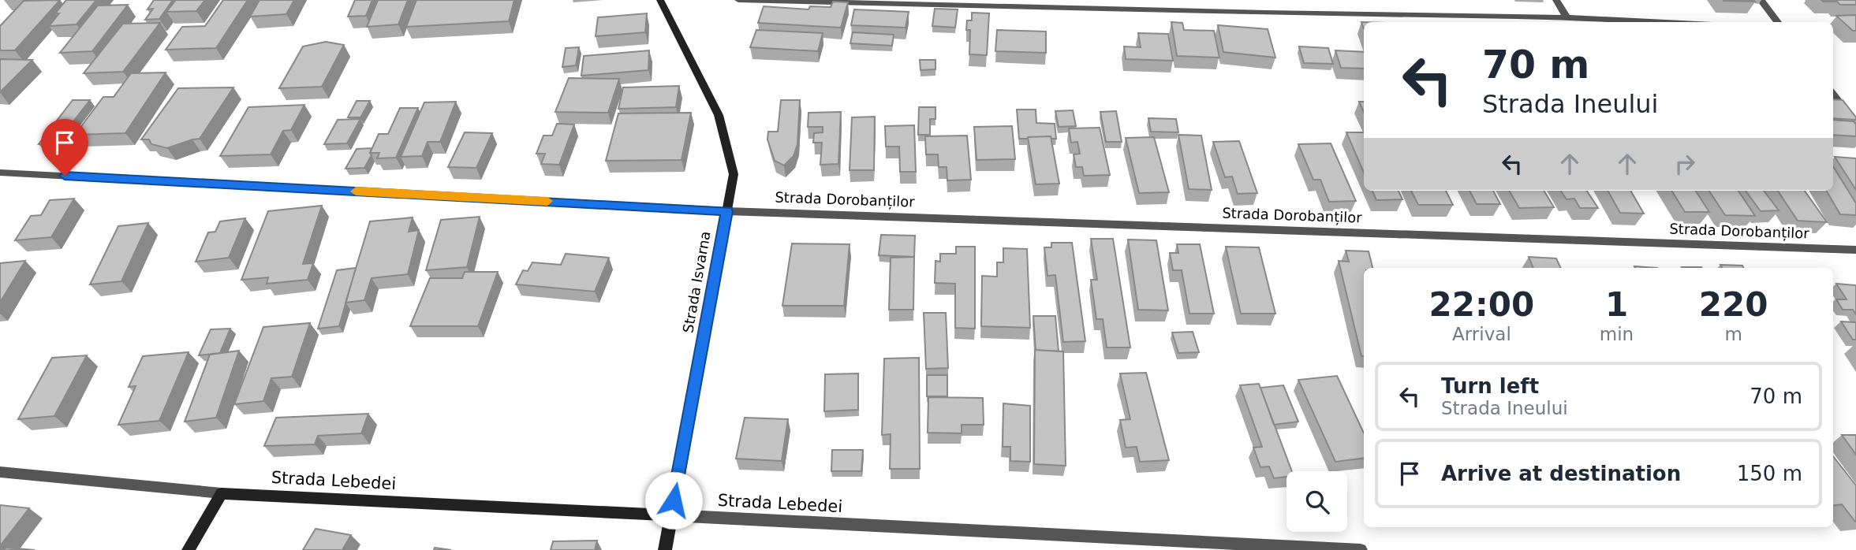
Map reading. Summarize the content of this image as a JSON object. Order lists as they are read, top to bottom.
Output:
{
  "streets": {
    "street": ["Strada Dorobanților", "Strada Isvarna", "Strada Lebedei"]
  },
  "crossings": [
    ["Strada Dorobanților", "Strada Isvarna"],
    ["Strada Isvarna", "Strada Lebedei"]
  ],
  "page": {
    "turn": ["70 m", "Strada Ineului"],
    "eta": [
      "22:00",
      "Arrival",
      "1",
      "min",
      "220",
      "m"
    ],
    "list": [
      {
        "name": "Turn left",
        "note": "Strada Ineului",
        "value": "70 m"
      },
      {
        "name": "Arrive at destination",
        "value": "150 m"
      }
    ]
  }
}
